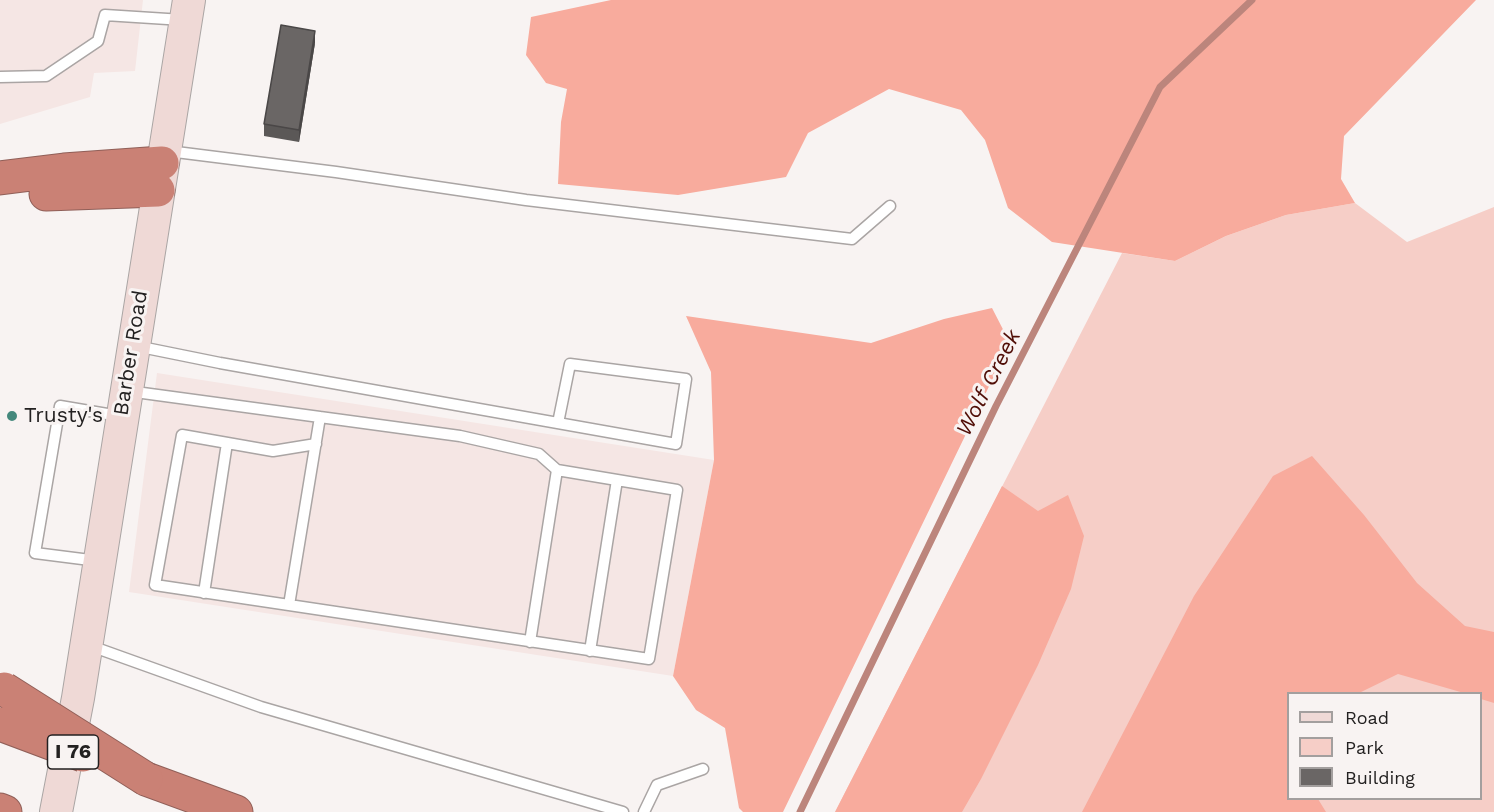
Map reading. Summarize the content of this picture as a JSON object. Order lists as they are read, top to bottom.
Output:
{
  "streets": {
    "highway": ["I 76"],
    "main road": ["Barber Road"]
  },
  "water": ["Wolf Creek"],
  "places": ["Trusty's"],
  "legend": ["Road", "Park", "Building"]
}
